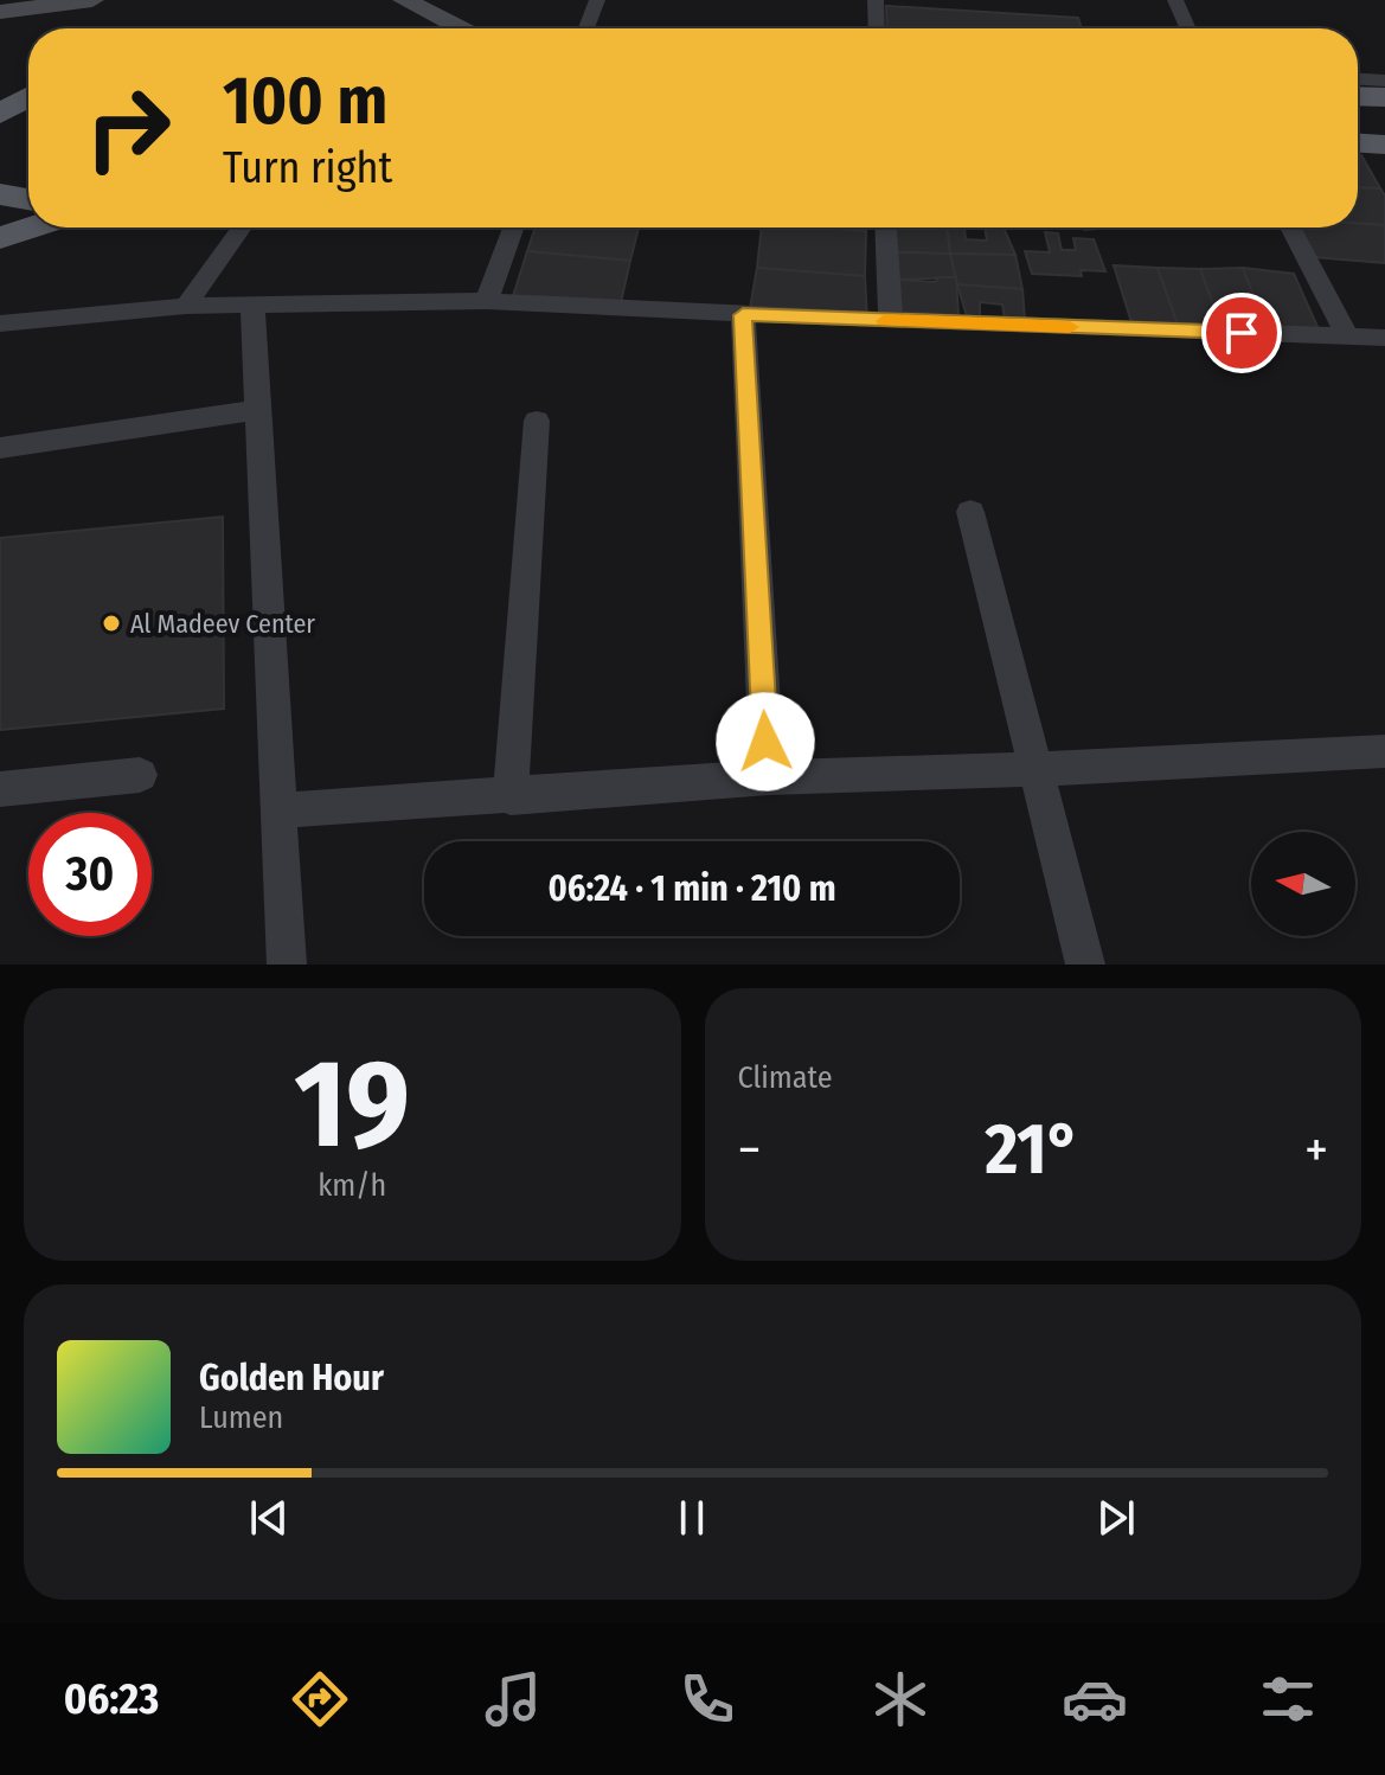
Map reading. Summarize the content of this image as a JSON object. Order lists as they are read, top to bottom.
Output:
{
  "places": ["Al Madeev Center"],
  "north": "left",
  "page": {
    "turn": ["100 m", "Turn right"],
    "limit": "30",
    "trip": "06:24 · 1 min · 210 m",
    "tile": [
      ["19", "km/h"],
      "Climate"
    ],
    "heat": ["−", "21°", "+"],
    "song": ["Golden Hour", "Lumen"],
    "tabs": "06:23"
  }
}
